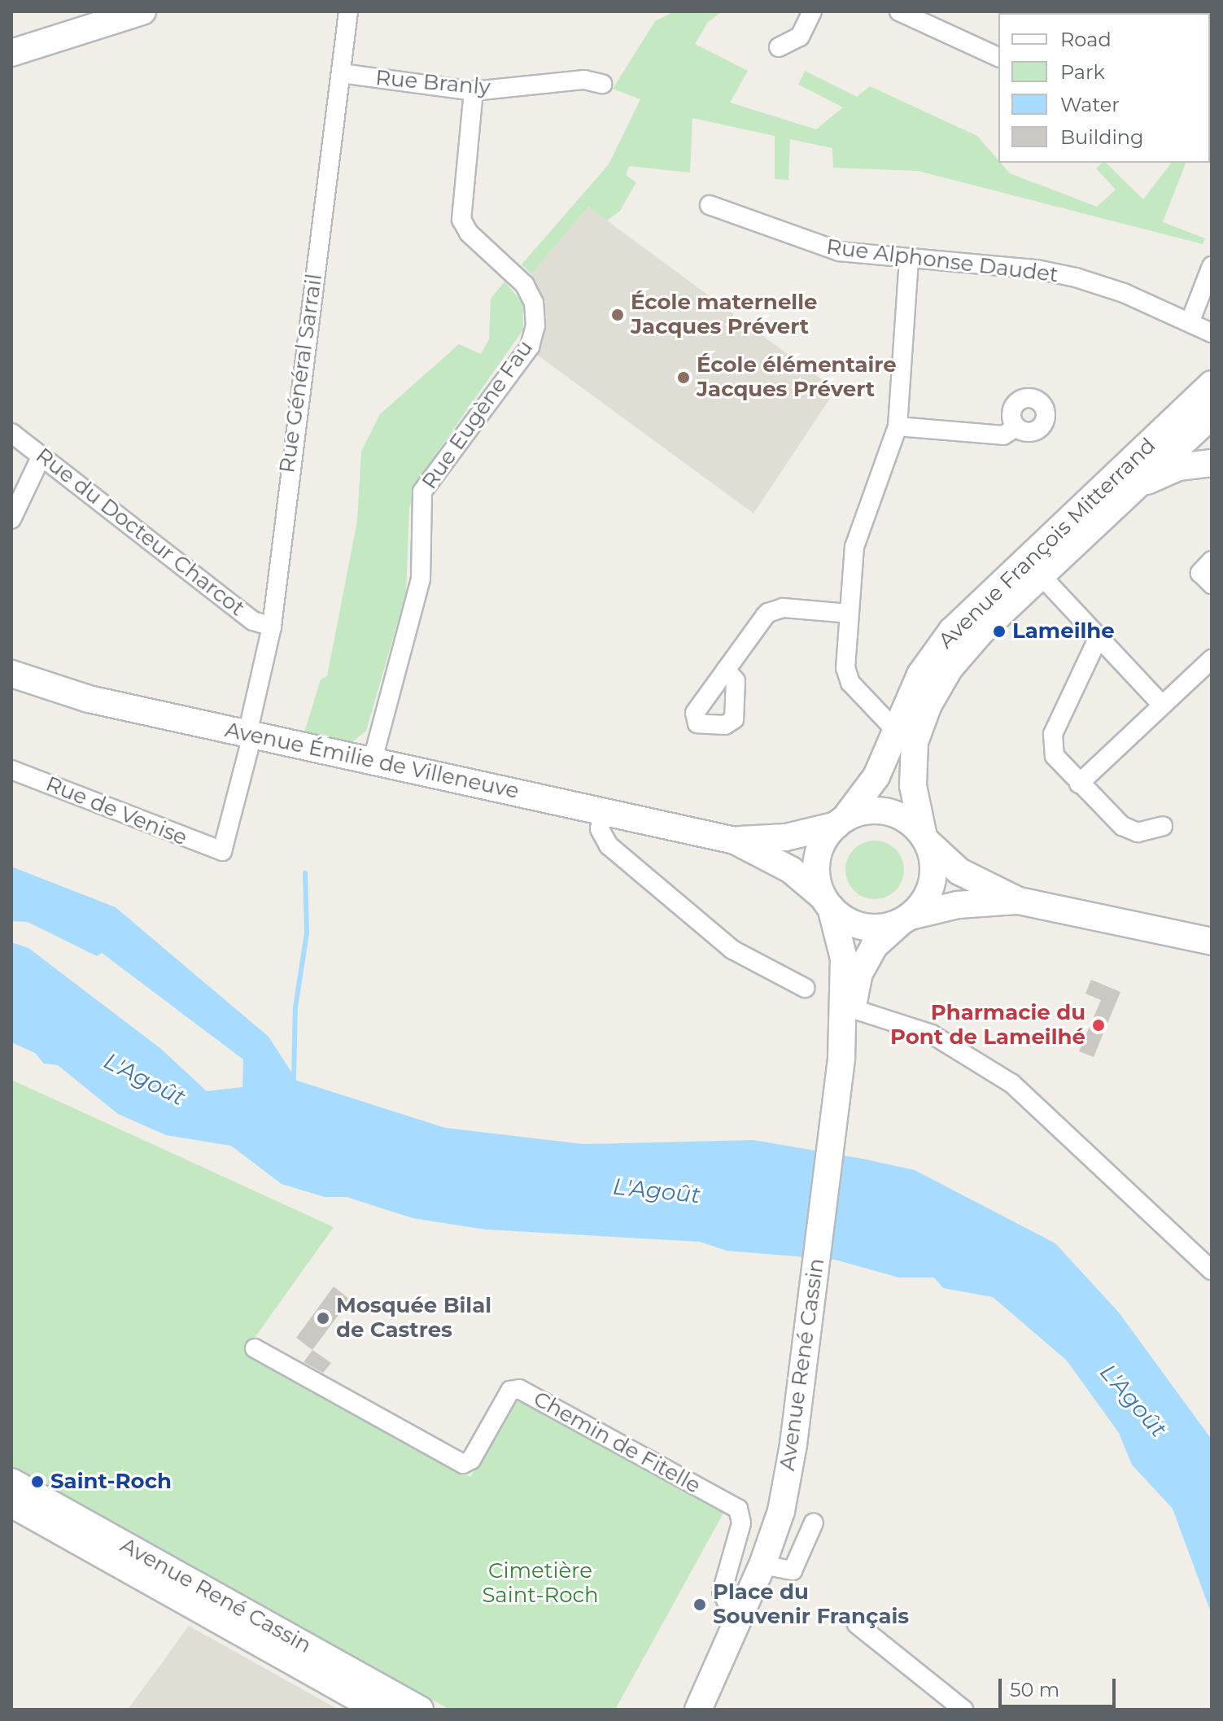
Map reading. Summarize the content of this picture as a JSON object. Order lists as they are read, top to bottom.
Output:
{
  "streets": {
    "main road": ["Avenue François Mitterrand", "Avenue Émilie de Villeneuve", "Avenue René Cassin"],
    "street": [
      "Rue Branly",
      "Rue Alphonse Daudet",
      "Rue Général Sarrail",
      "Rue Eugène Fau",
      "Rue du Docteur Charcot",
      "Rue de Venise",
      "Chemin de Fitelle"
    ]
  },
  "crossings": [
    ["Rue Branly", "Rue Général Sarrail"],
    ["Rue Branly", "Rue Eugène Fau"],
    ["Rue Général Sarrail", "Rue du Docteur Charcot"],
    ["Rue Général Sarrail", "Avenue Émilie de Villeneuve"],
    ["Rue Général Sarrail", "Rue de Venise"],
    ["Rue Eugène Fau", "Avenue Émilie de Villeneuve"],
    ["Avenue François Mitterrand", "Avenue Émilie de Villeneuve"],
    ["Avenue François Mitterrand", "Avenue René Cassin"],
    ["Avenue Émilie de Villeneuve", "Avenue René Cassin"],
    ["Avenue René Cassin", "Chemin de Fitelle"]
  ],
  "water": ["L'Agoût"],
  "parks": ["Cimetière Saint-Roch"],
  "places": [
    "École maternelle Jacques Prévert",
    "École élémentaire Jacques Prévert",
    "Lameilhe",
    "Pharmacie du Pont de Lameilhé",
    "Mosquée Bilal de Castres",
    "Saint-Roch",
    "Place du Souvenir Français"
  ],
  "legend": [
    "Road",
    "Park",
    "Water",
    "Building"
  ],
  "scale_bar": "50 m"
}
